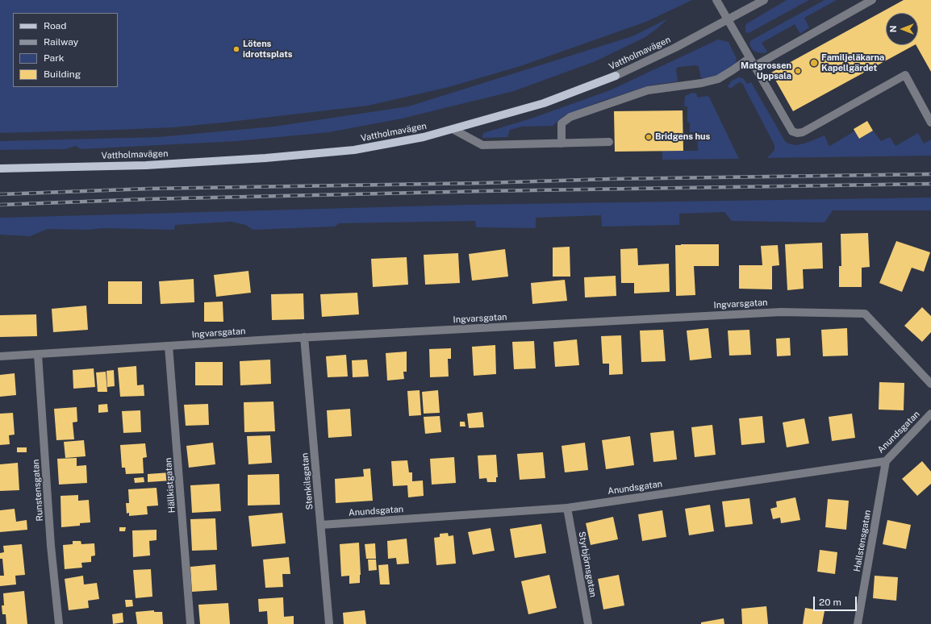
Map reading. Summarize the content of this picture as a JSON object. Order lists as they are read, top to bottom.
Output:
{
  "streets": {
    "main road": ["Vattholmavägen"],
    "street": [
      "Ingvarsgatan",
      "Anundsgatan",
      "Stenkilsgatan",
      "Hällkistgatan",
      "Runstensgatan",
      "Hallstensgatan",
      "Styrbjörnsgatan"
    ]
  },
  "crossings": [
    ["Ingvarsgatan", "Stenkilsgatan"],
    ["Ingvarsgatan", "Hällkistgatan"],
    ["Ingvarsgatan", "Runstensgatan"],
    ["Anundsgatan", "Stenkilsgatan"],
    ["Anundsgatan", "Hallstensgatan"],
    ["Anundsgatan", "Styrbjörnsgatan"]
  ],
  "places": [
    "Lötens idrottsplats",
    "Familjeläkarna Kapellgärdet",
    "Matgrossen Uppsala",
    "Bridgens hus"
  ],
  "legend": [
    "Road",
    "Railway",
    "Park",
    "Building"
  ],
  "scale_bar": "20 m",
  "north": "left"
}
